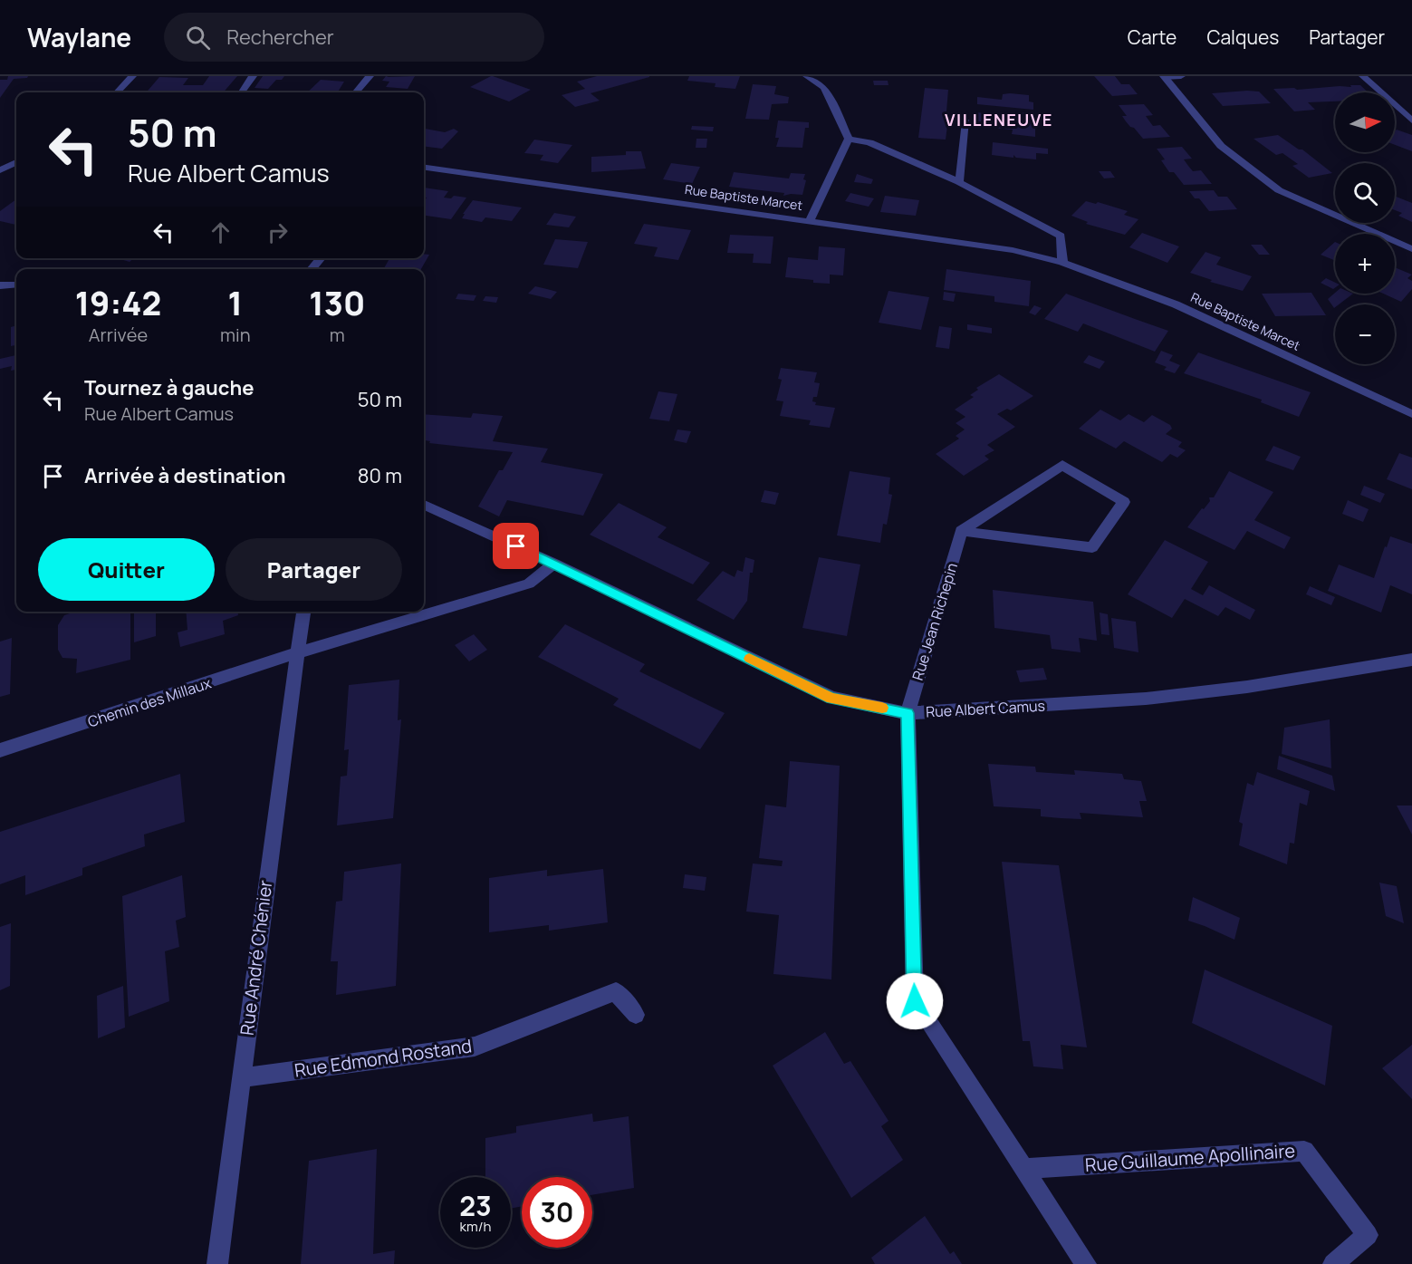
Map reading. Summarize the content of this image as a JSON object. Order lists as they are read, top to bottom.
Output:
{
  "streets": {
    "street": [
      "Rue Baptiste Marcet",
      "Rue Jean Richepin",
      "Chemin des Millaux",
      "Rue Albert Camus",
      "Rue André Chénier",
      "Rue Edmond Rostand",
      "Rue Guillaume Apollinaire"
    ]
  },
  "crossings": [
    ["Rue Jean Richepin", "Rue Albert Camus"],
    ["Chemin des Millaux", "Rue André Chénier"],
    ["Rue André Chénier", "Rue Edmond Rostand"]
  ],
  "districts": ["VILLENEUVE"],
  "north": "right",
  "page": {
    "header": "Waylane",
    "search": "Rechercher",
    "nav": ["Carte", "Calques", "Partager"],
    "map_buttons": ["+", "−"],
    "turn": ["50 m", "Rue Albert Camus"],
    "eta": [
      "19:42",
      "Arrivée",
      "1",
      "min",
      "130",
      "m"
    ],
    "list": [
      {
        "name": "Tournez à gauche",
        "note": "Rue Albert Camus",
        "value": "50 m"
      },
      {
        "name": "Arrivée à destination",
        "value": "80 m"
      }
    ],
    "buttons": ["Quitter", "Partager"],
    "speed": "23 km/h",
    "limit": "30"
  }
}
